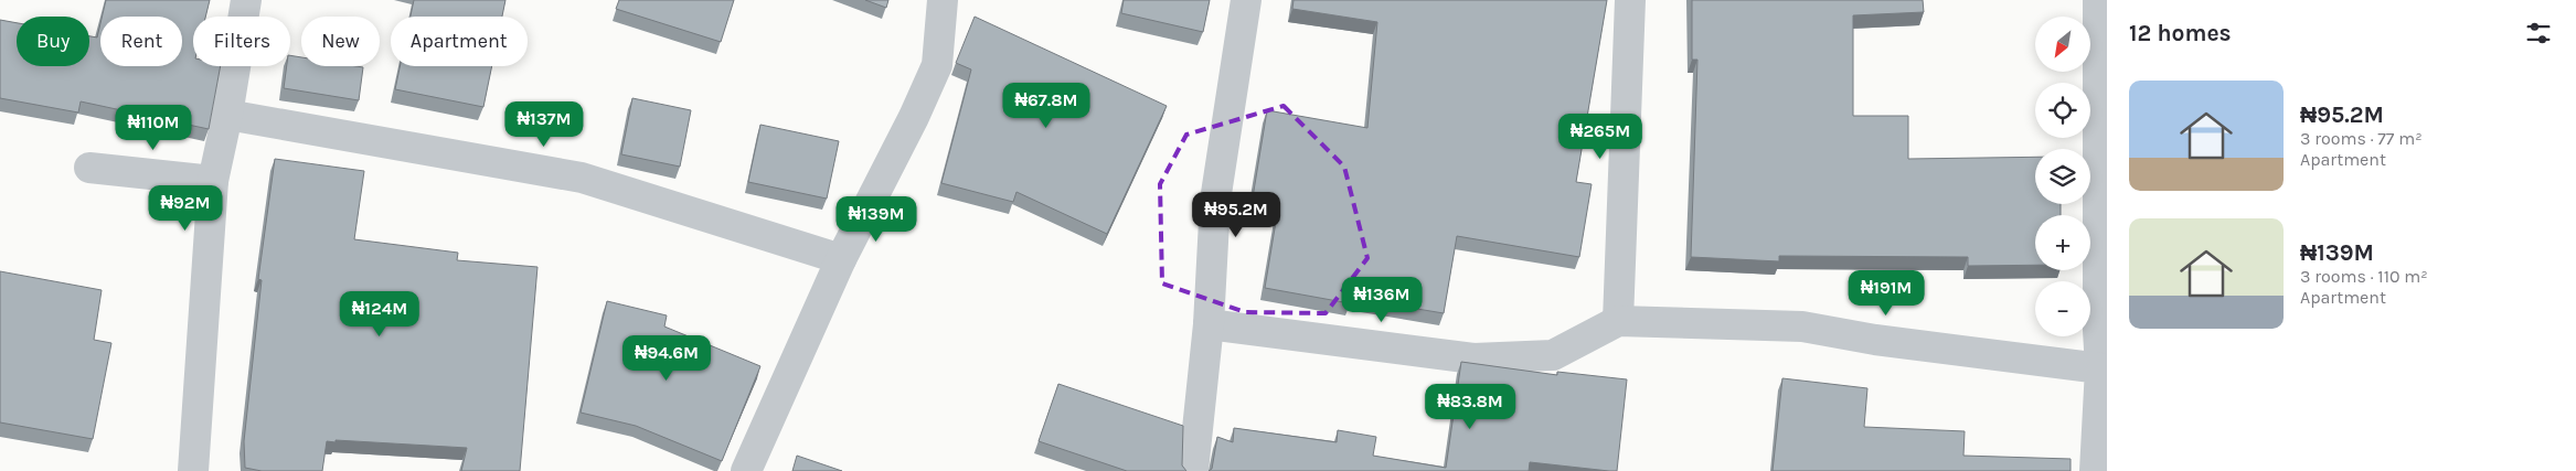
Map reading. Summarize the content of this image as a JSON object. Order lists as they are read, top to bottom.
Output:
{
  "north": "bottom left",
  "page": {
    "heading": "12 homes",
    "map_buttons": ["+", "−"],
    "chip": [
      "Buy",
      "Rent",
      "Filters",
      "New",
      "Apartment"
    ],
    "list": [
      {
        "name": "₦95.2M",
        "note": "3 rooms · 77 m² · Apartment"
      },
      {
        "name": "₦139M",
        "note": "3 rooms · 110 m² · Apartment"
      }
    ],
    "price": [
      "₦67.8M",
      "₦137M",
      "₦110M",
      "₦265M",
      "₦92M",
      "₦95.2M",
      "₦139M",
      "₦191M",
      "₦136M",
      "₦124M",
      "₦94.6M",
      "₦83.8M"
    ]
  }
}
